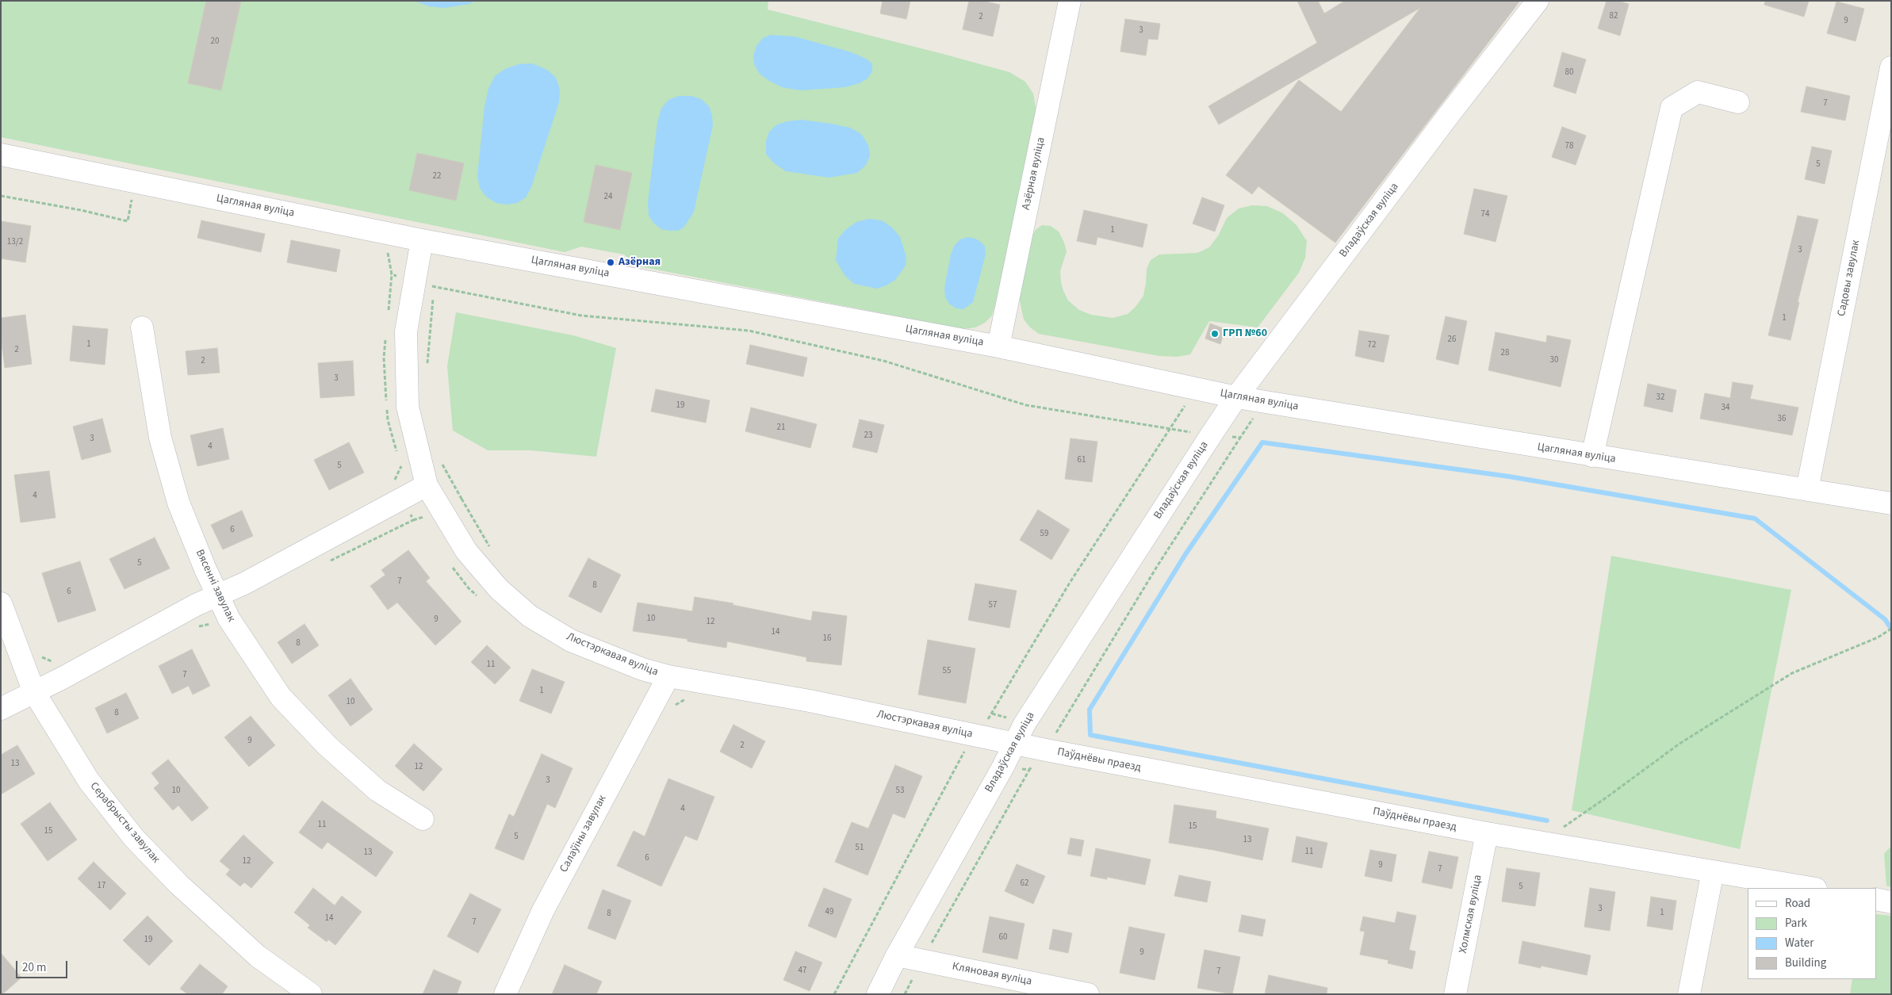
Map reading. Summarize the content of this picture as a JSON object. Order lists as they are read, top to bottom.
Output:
{
  "streets": {
    "street": [
      "Азёрная вуліца",
      "Цагляная вуліца",
      "Владаўская вуліца",
      "Садовы завулак",
      "Вясенні завулак",
      "Люстэркавая вуліца",
      "Паўднёвы праезд",
      "Серабрысты завулак",
      "Салаўіны завулак",
      "Холмская вуліца",
      "Кляновая вуліца"
    ]
  },
  "crossings": [
    ["Азёрная вуліца", "Цагляная вуліца"],
    ["Цагляная вуліца", "Владаўская вуліца"],
    ["Цагляная вуліца", "Садовы завулак"],
    ["Цагляная вуліца", "Люстэркавая вуліца"],
    ["Владаўская вуліца", "Люстэркавая вуліца"],
    ["Владаўская вуліца", "Паўднёвы праезд"],
    ["Владаўская вуліца", "Кляновая вуліца"],
    ["Люстэркавая вуліца", "Паўднёвы праезд"],
    ["Люстэркавая вуліца", "Салаўіны завулак"],
    ["Паўднёвы праезд", "Холмская вуліца"]
  ],
  "places": ["Азёрная", "ГРП №60"],
  "house_numbers": [
    "82",
    "2",
    "9",
    "3",
    "20",
    "80",
    "7",
    "78",
    "5",
    "22",
    "24",
    "74",
    "1",
    "13/2",
    "3",
    "1",
    "26",
    "1",
    "72",
    "2",
    "28",
    "30",
    "2",
    "3",
    "32",
    "19",
    "34",
    "36",
    "21",
    "23",
    "3",
    "4",
    "61",
    "5",
    "4",
    "6",
    "59",
    "5",
    "7",
    "8",
    "6",
    "57",
    "10",
    "9",
    "12",
    "14",
    "16",
    "8",
    "11",
    "55",
    "7",
    "1",
    "10",
    "8",
    "9",
    "2",
    "13",
    "12",
    "3",
    "10",
    "53",
    "4",
    "11",
    "15",
    "15",
    "5",
    "13",
    "51",
    "11",
    "13",
    "6",
    "12",
    "9",
    "7",
    "62",
    "17",
    "5",
    "3",
    "49",
    "1",
    "8",
    "14",
    "7",
    "60",
    "19",
    "9",
    "47",
    "7"
  ],
  "legend": [
    "Road",
    "Park",
    "Water",
    "Building"
  ],
  "scale_bar": "20 m"
}
